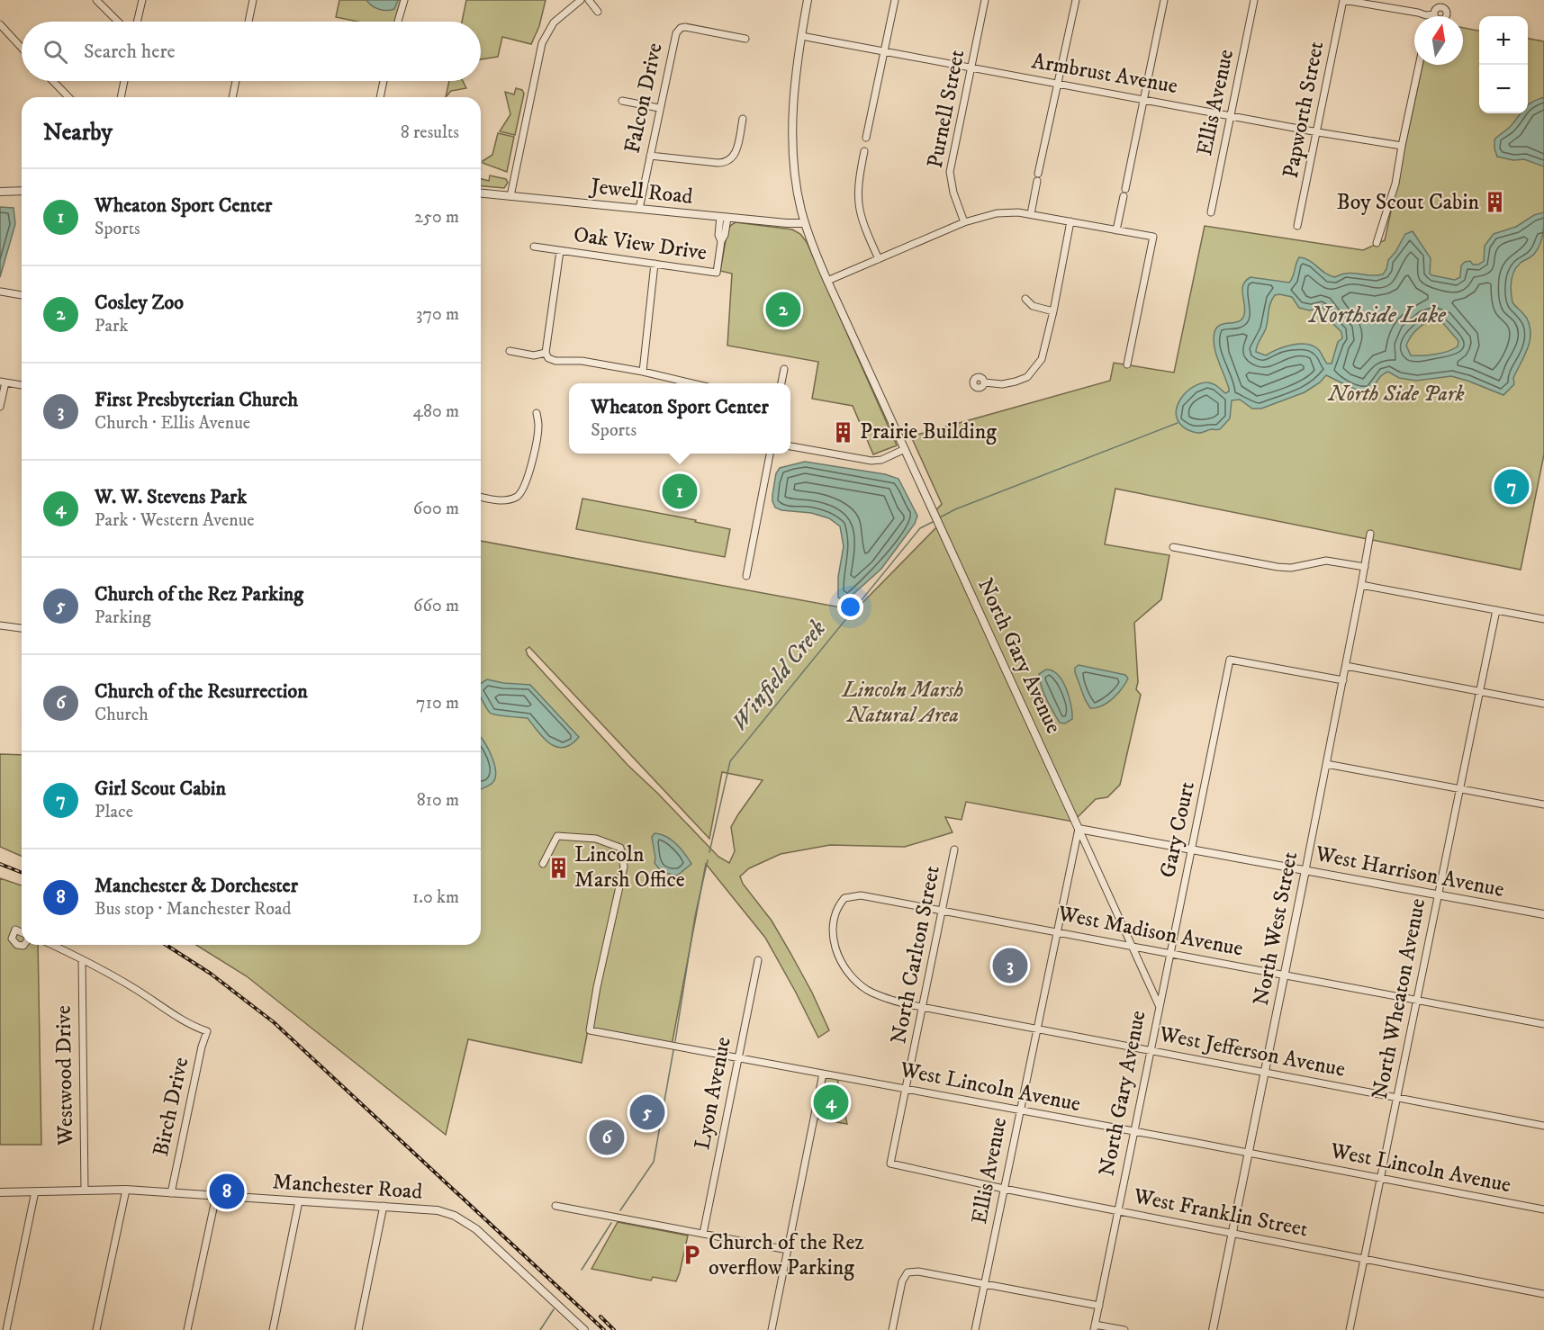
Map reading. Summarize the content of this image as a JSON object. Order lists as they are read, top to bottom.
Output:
{
  "streets": {
    "street": [
      "Armbrust Avenue",
      "Falcon Drive",
      "Ellis Avenue",
      "Purnell Street",
      "Papworth Street",
      "Jewell Road",
      "Oak View Drive",
      "North Gary Avenue",
      "Gary Court",
      "West Harrison Avenue",
      "North West Street",
      "West Madison Avenue",
      "North Carlton Street",
      "North Wheaton Avenue",
      "West Jefferson Avenue",
      "Westwood Drive",
      "West Lincoln Avenue",
      "Lyon Avenue",
      "Birch Drive",
      "Manchester Road",
      "West Franklin Street"
    ]
  },
  "crossings": [
    ["Armbrust Avenue", "Ellis Avenue"],
    ["Armbrust Avenue", "Purnell Street"],
    ["Armbrust Avenue", "Papworth Street"],
    ["Armbrust Avenue", "North Gary Avenue"],
    ["Falcon Drive", "Jewell Road"],
    ["Ellis Avenue", "North Gary Avenue"],
    ["Ellis Avenue", "West Harrison Avenue"],
    ["Ellis Avenue", "West Madison Avenue"],
    ["Ellis Avenue", "West Jefferson Avenue"],
    ["Ellis Avenue", "West Lincoln Avenue"],
    ["Ellis Avenue", "West Franklin Street"],
    ["Jewell Road", "Oak View Drive"],
    ["Jewell Road", "North Gary Avenue"],
    ["North Gary Avenue", "Gary Court"],
    ["North Gary Avenue", "West Harrison Avenue"],
    ["North Gary Avenue", "West Madison Avenue"],
    ["North Gary Avenue", "West Jefferson Avenue"],
    ["North Gary Avenue", "West Lincoln Avenue"],
    ["North Gary Avenue", "West Franklin Street"],
    ["Gary Court", "West Harrison Avenue"],
    ["Gary Court", "North West Street"],
    ["Gary Court", "West Madison Avenue"],
    ["West Harrison Avenue", "North West Street"],
    ["West Harrison Avenue", "North Wheaton Avenue"],
    ["North West Street", "West Madison Avenue"],
    ["North West Street", "West Jefferson Avenue"],
    ["North West Street", "West Lincoln Avenue"],
    ["North West Street", "West Franklin Street"],
    ["West Madison Avenue", "North Carlton Street"],
    ["West Madison Avenue", "North Wheaton Avenue"],
    ["West Madison Avenue", "West Jefferson Avenue"],
    ["North Carlton Street", "West Jefferson Avenue"],
    ["North Carlton Street", "West Lincoln Avenue"],
    ["North Carlton Street", "West Franklin Street"],
    ["North Wheaton Avenue", "West Jefferson Avenue"],
    ["North Wheaton Avenue", "West Lincoln Avenue"],
    ["North Wheaton Avenue", "West Franklin Street"],
    ["Westwood Drive", "Birch Drive"],
    ["Westwood Drive", "Manchester Road"],
    ["West Lincoln Avenue", "Lyon Avenue"],
    ["Birch Drive", "Manchester Road"]
  ],
  "water": ["Northside Lake", "Winfield Creek"],
  "parks": ["North Side Park", "Lincoln Marsh Natural Area"],
  "places": {
    "building": ["Boy Scout Cabin", "Prairie Building", "Lincoln Marsh Office"],
    "parking": ["Church of the Rez overflow Parking"]
  },
  "north": "top",
  "page": {
    "map_buttons": ["+", "−"],
    "search": "Search here",
    "heading": ["Nearby", "8 results"],
    "list": [
      {
        "mark": "1",
        "name": "Wheaton Sport Center",
        "note": "Sports",
        "value": "250 m"
      },
      {
        "mark": "2",
        "name": "Cosley Zoo",
        "note": "Park",
        "value": "370 m"
      },
      {
        "mark": "3",
        "name": "First Presbyterian Church",
        "note": "Church · Ellis Avenue",
        "value": "480 m"
      },
      {
        "mark": "4",
        "name": "W. W. Stevens Park",
        "note": "Park · Western Avenue",
        "value": "600 m"
      },
      {
        "mark": "5",
        "name": "Church of the Rez Parking",
        "note": "Parking",
        "value": "660 m"
      },
      {
        "mark": "6",
        "name": "Church of the Resurrection",
        "note": "Church",
        "value": "710 m"
      },
      {
        "mark": "7",
        "name": "Girl Scout Cabin",
        "note": "Place",
        "value": "810 m"
      },
      {
        "mark": "8",
        "name": "Manchester & Dorchester",
        "note": "Bus stop · Manchester Road",
        "value": "1.0 km"
      }
    ],
    "pins": [
      "2",
      "7",
      "1",
      "3",
      "4",
      "5",
      "6",
      "8"
    ],
    "popup": ["Wheaton Sport Center", "Sports"]
  }
}
